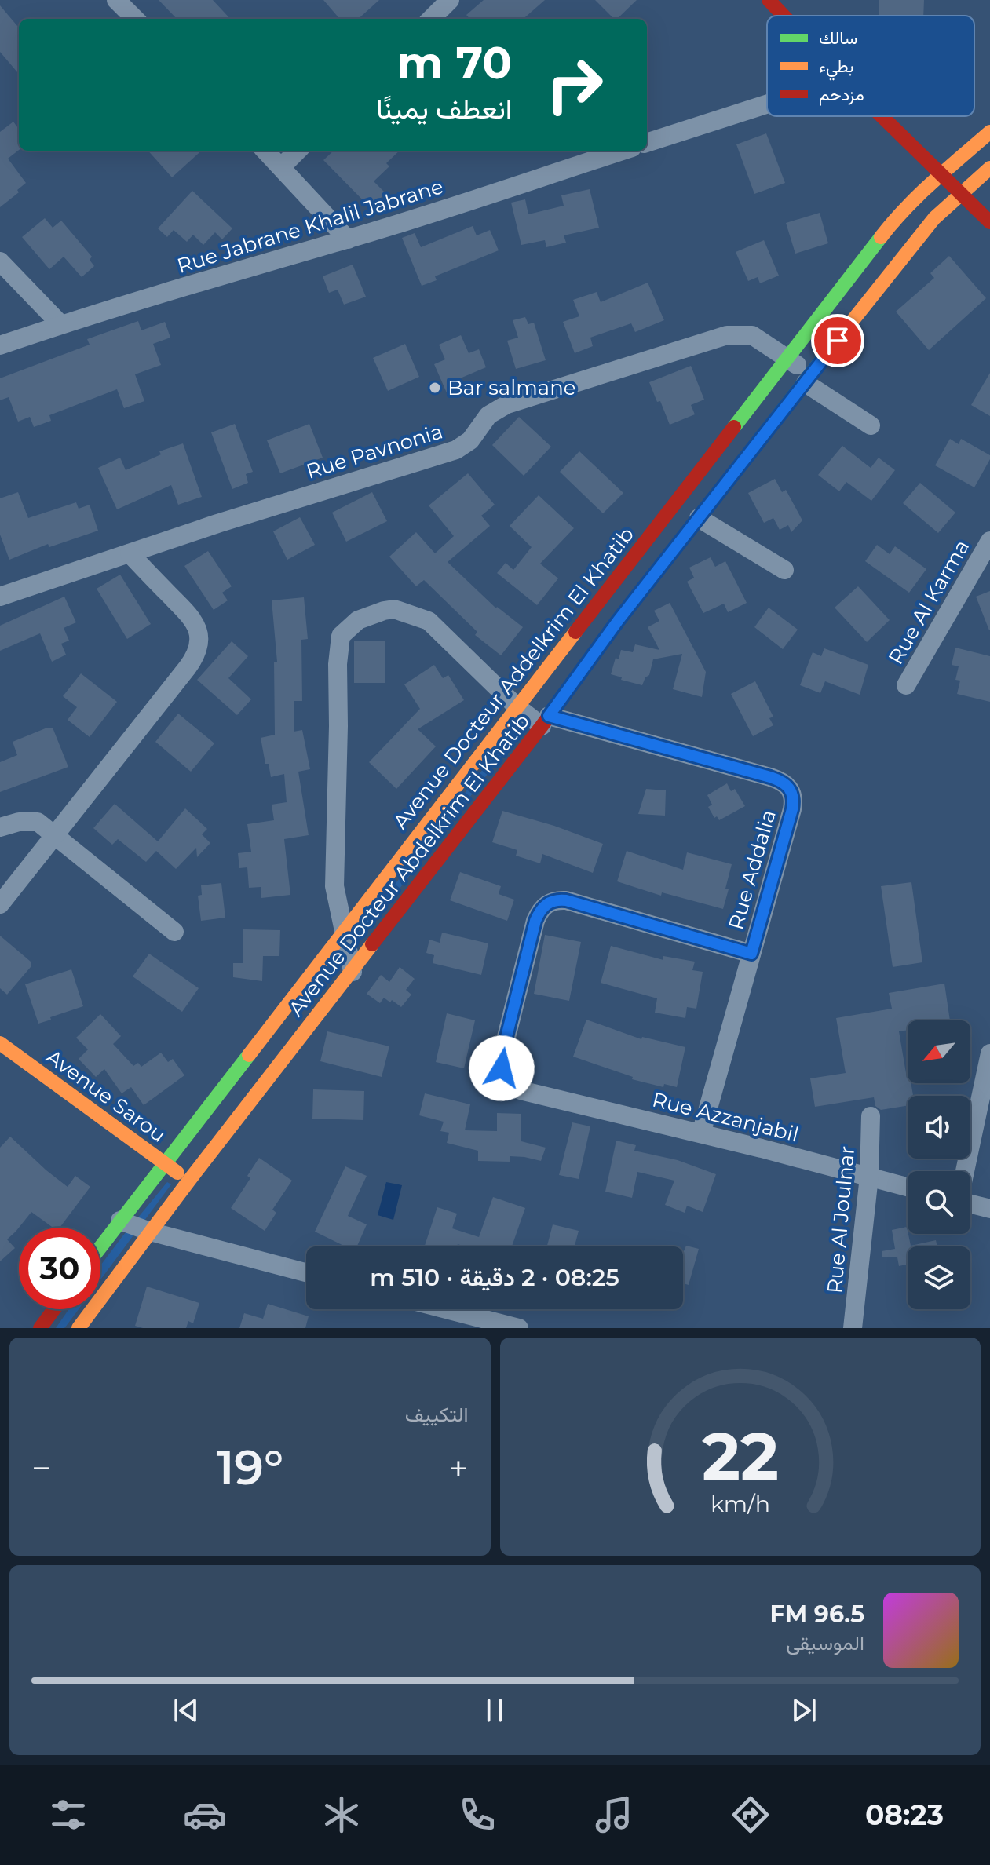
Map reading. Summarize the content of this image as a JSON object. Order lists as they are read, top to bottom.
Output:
{
  "streets": {
    "main road": ["Avenue Docteur Addelkrim El Khatib", "Avenue Docteur Abdelkrim El Khatib", "Avenue Sarou"],
    "street": [
      "Rue Jabrane Khalil Jabrane",
      "Rue Pavnonia",
      "Rue Al Karma",
      "Rue Addalia",
      "Rue Azzanjabil",
      "Rue Al Joulnar"
    ]
  },
  "crossings": [
    ["Rue Pavnonia", "Avenue Docteur Addelkrim El Khatib"],
    ["Rue Pavnonia", "Avenue Docteur Abdelkrim El Khatib"],
    ["Avenue Docteur Addelkrim El Khatib", "Avenue Sarou"],
    ["Avenue Docteur Abdelkrim El Khatib", "Rue Addalia"],
    ["Avenue Docteur Abdelkrim El Khatib", "Avenue Sarou"],
    ["Rue Addalia", "Rue Azzanjabil"],
    ["Rue Azzanjabil", "Rue Al Joulnar"]
  ],
  "places": ["Bar salmane"],
  "legend": ["سالك", "بطيء", "مزدحم"],
  "north": "bottom left",
  "page": {
    "turn": ["70 m", "انعطف يمينًا"],
    "limit": "30",
    "trip": "08:25 · 2 دقيقة · 510 m",
    "tile": "التكييف",
    "heat": ["−", "19°", "+"],
    "song": ["96.5 FM", "الموسيقى"],
    "tabs": "08:23",
    "gauge": ["22", "km/h"]
  }
}
